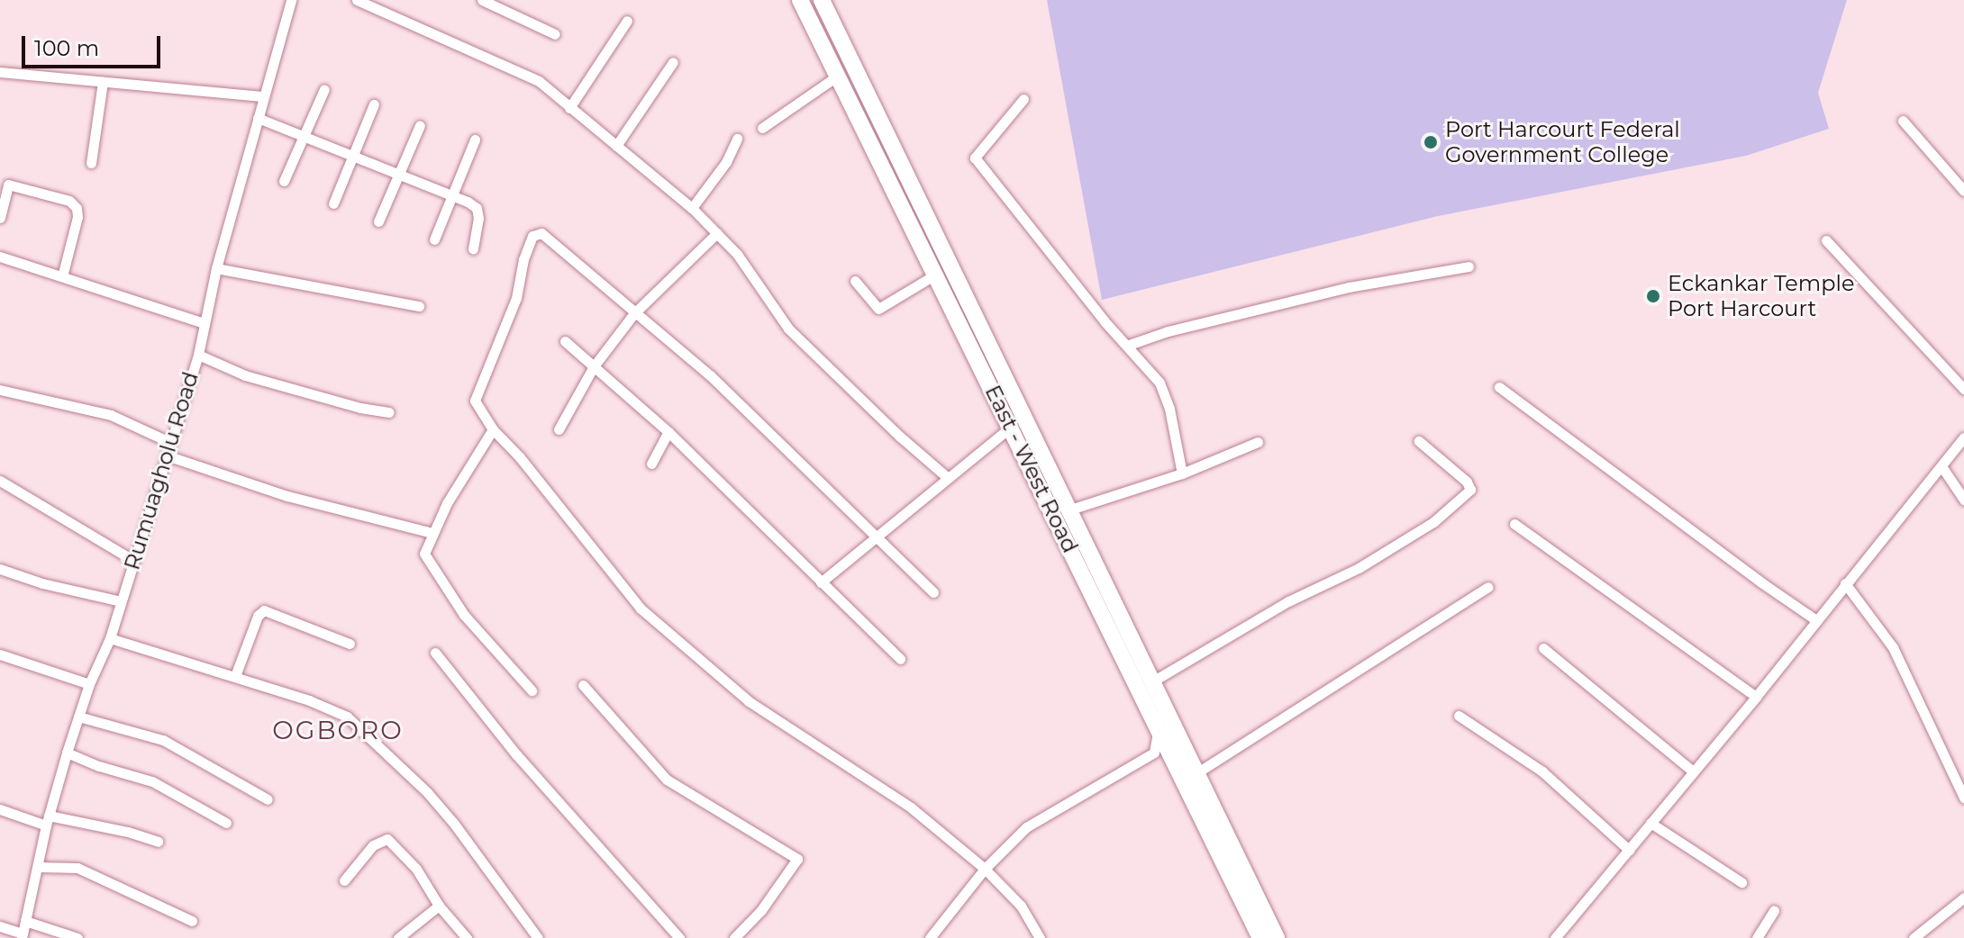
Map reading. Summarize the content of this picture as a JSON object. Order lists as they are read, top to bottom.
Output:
{
  "streets": {
    "main road": ["East - West Road"],
    "street": ["Rumuagholu Road"]
  },
  "districts": ["OGBORO"],
  "places": ["Port Harcourt Federal Government College", "Eckankar Temple Port Harcourt"],
  "scale_bar": "100 m"
}
